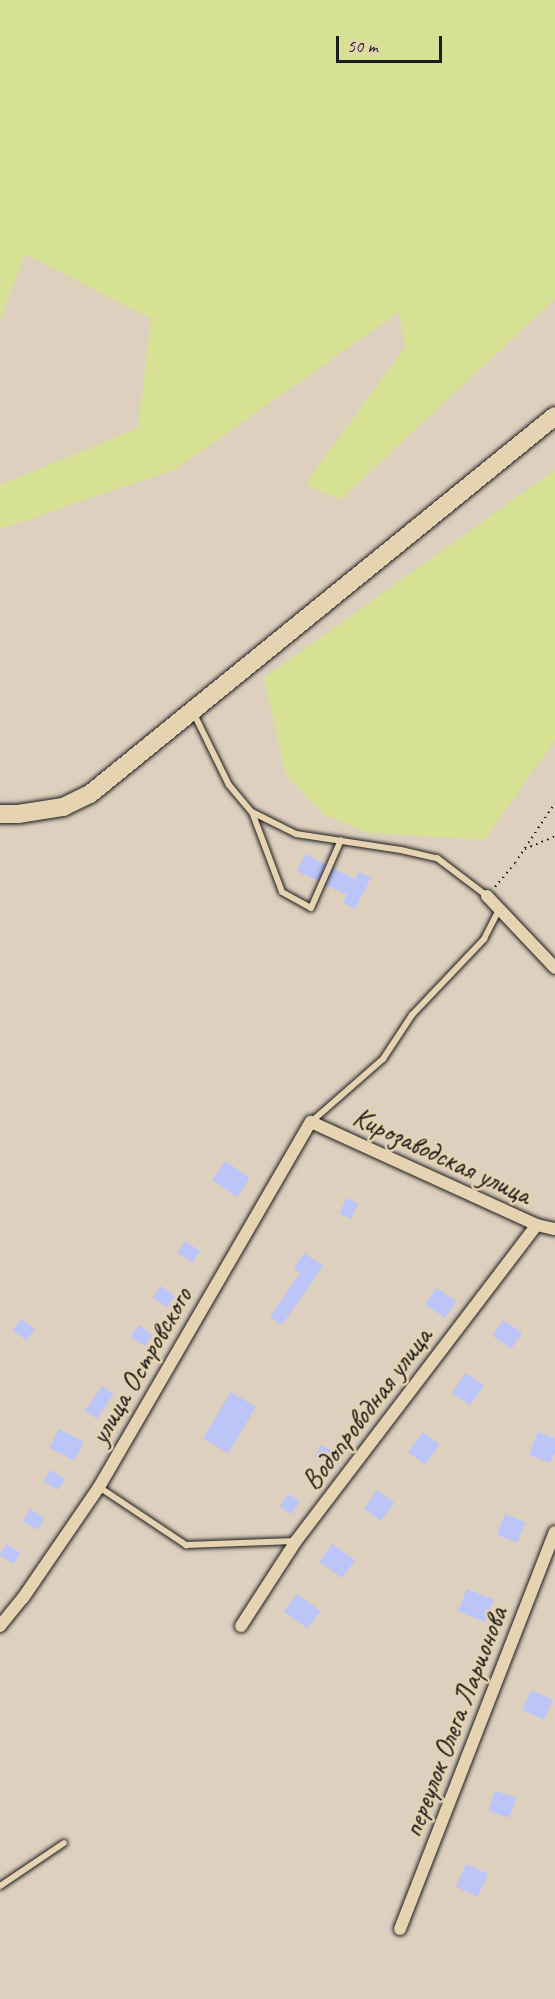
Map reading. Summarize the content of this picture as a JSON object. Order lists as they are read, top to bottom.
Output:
{
  "streets": {
    "street": [
      "Кирозаводская улица",
      "улица Островского",
      "Водопроводная улица",
      "переулок Олега Ларионова"
    ]
  },
  "crossings": [
    ["Кирозаводская улица", "улица Островского"],
    ["Кирозаводская улица", "Водопроводная улица"]
  ],
  "scale_bar": "50 m"
}
